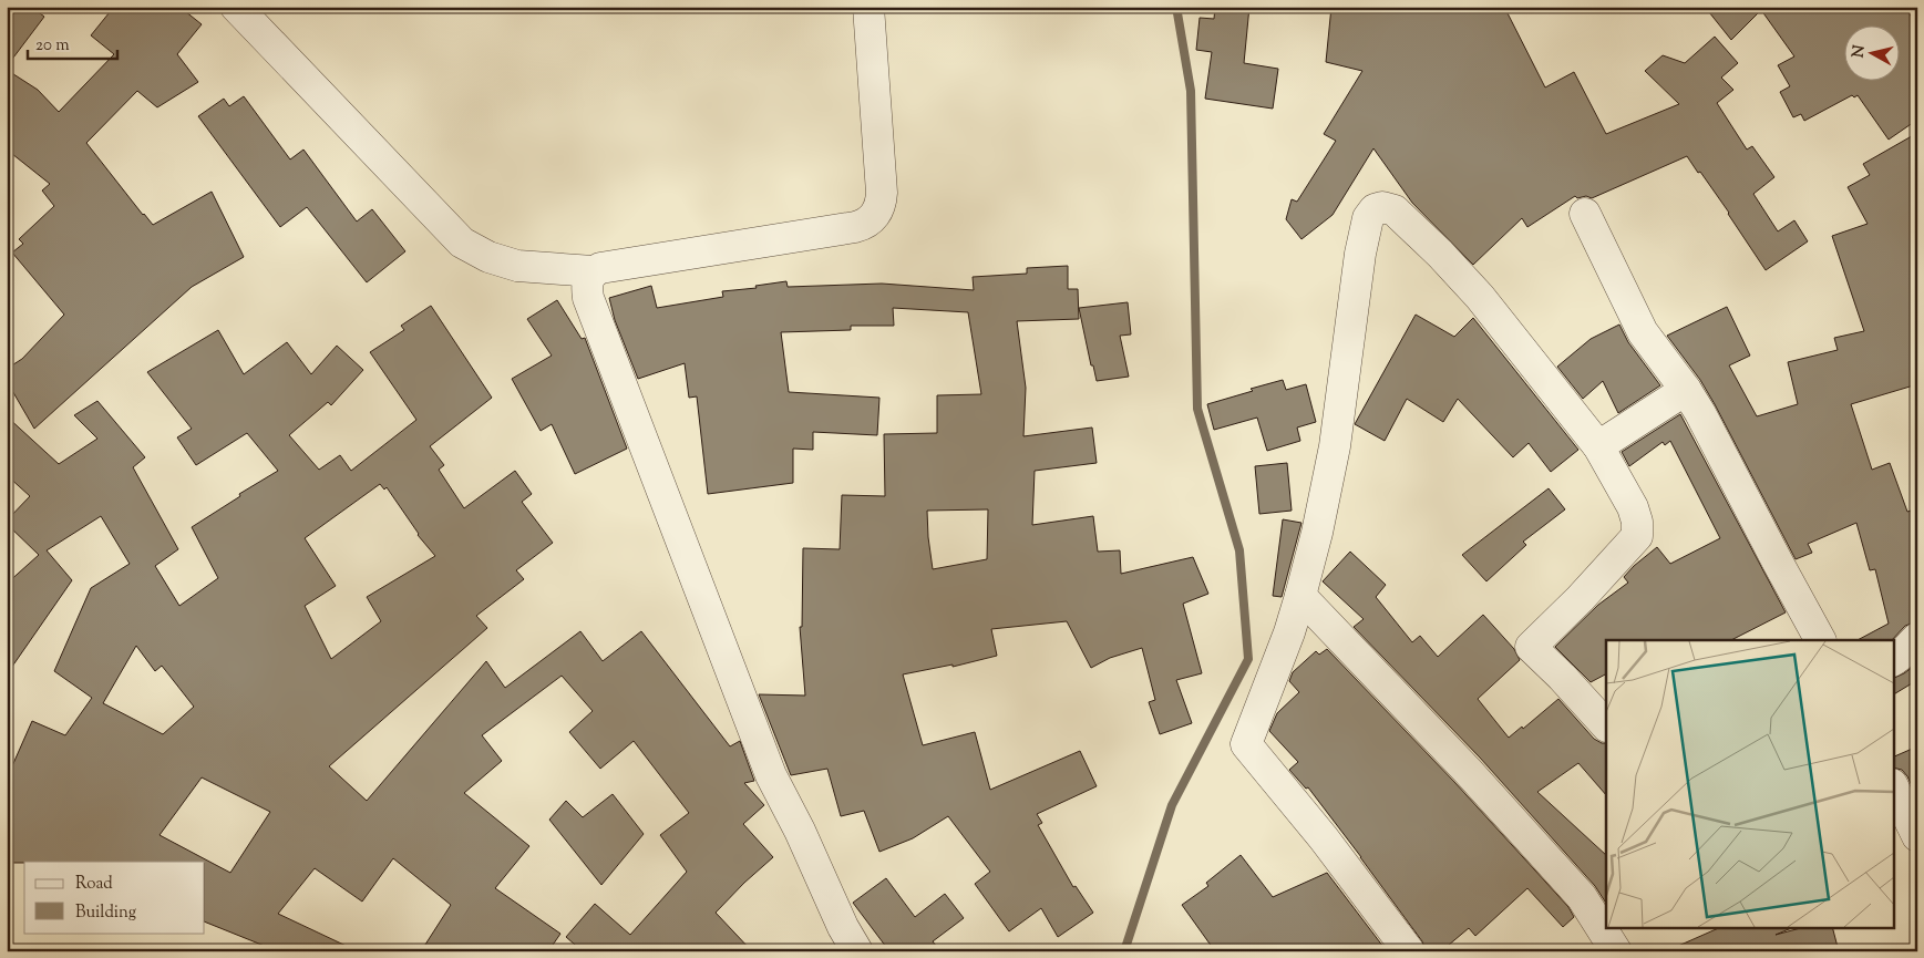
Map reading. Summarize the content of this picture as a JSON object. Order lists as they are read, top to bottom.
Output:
{
  "legend": ["Road", "Building"],
  "scale_bar": "20 m",
  "north": "left"
}
